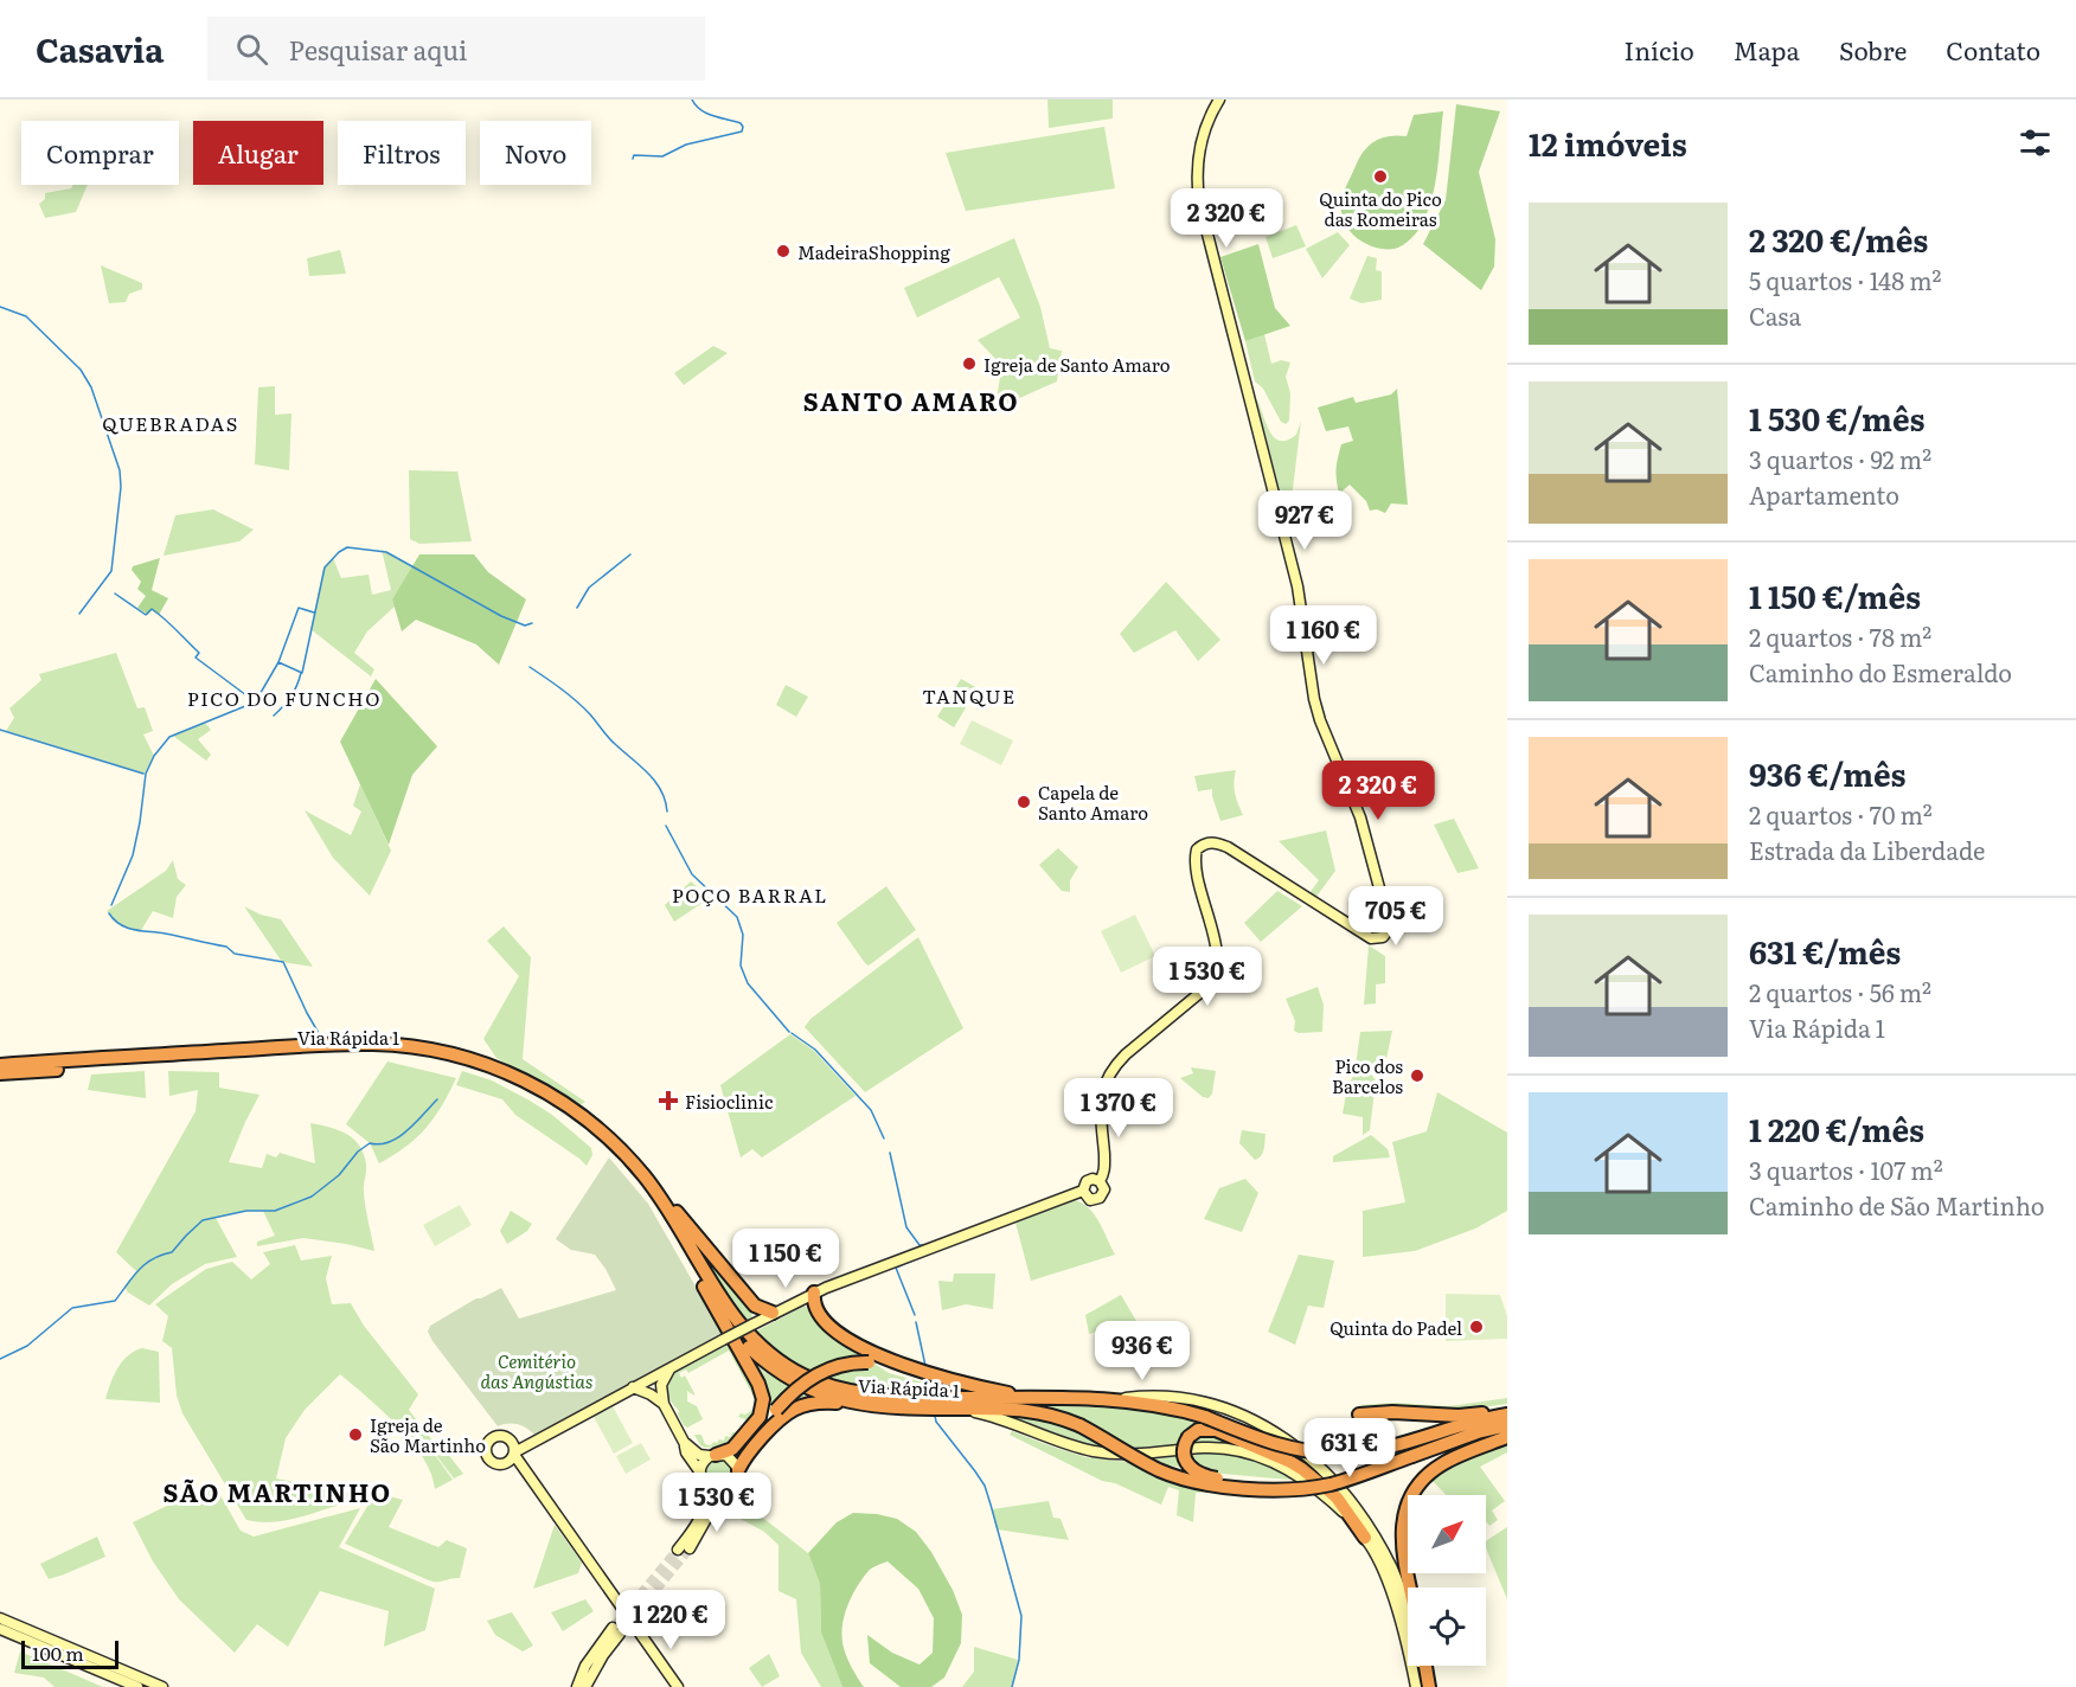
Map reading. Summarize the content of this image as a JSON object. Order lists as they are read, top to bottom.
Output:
{
  "streets": {
    "highway": ["Via Rápida 1"]
  },
  "districts": [
    "SANTO AMARO",
    "QUEBRADAS",
    "TANQUE",
    "PICO DO FUNCHO",
    "POÇO BARRAL",
    "SÃO MARTINHO"
  ],
  "parks": ["Cemitério das Angústias"],
  "places": {
    "other": [
      "Quinta do Pico das Romeiras",
      "MadeiraShopping",
      "Igreja de Santo Amaro",
      "Capela de Santo Amaro",
      "Pico dos Barcelos",
      "Quinta do Padel",
      "Igreja de São Martinho"
    ],
    "health": ["Fisioclinic"]
  },
  "scale_bar": "100 m",
  "north": "top right",
  "page": {
    "header": "Casavia",
    "search": "Pesquisar aqui",
    "nav": [
      "Início",
      "Mapa",
      "Sobre",
      "Contato"
    ],
    "heading": "12 imóveis",
    "chip": [
      "Comprar",
      "Alugar",
      "Filtros",
      "Novo"
    ],
    "list": [
      {
        "name": "2 320 €/mês",
        "note": "5 quartos · 148 m² · Casa"
      },
      {
        "name": "1 530 €/mês",
        "note": "3 quartos · 92 m² · Apartamento"
      },
      {
        "name": "1 150 €/mês",
        "note": "2 quartos · 78 m² · Caminho do Esmeraldo"
      },
      {
        "name": "936 €/mês",
        "note": "2 quartos · 70 m² · Estrada da Liberdade"
      },
      {
        "name": "631 €/mês",
        "note": "2 quartos · 56 m² · Via Rápida 1"
      },
      {
        "name": "1 220 €/mês",
        "note": "3 quartos · 107 m² · Caminho de São Martinho"
      }
    ],
    "price": [
      "2 320 €",
      "927 €",
      "1 160 €",
      "2 320 €",
      "705 €",
      "1 530 €",
      "1 370 €",
      "1 150 €",
      "936 €",
      "631 €",
      "1 530 €",
      "1 220 €"
    ],
    "scale": "100 m"
  }
}
